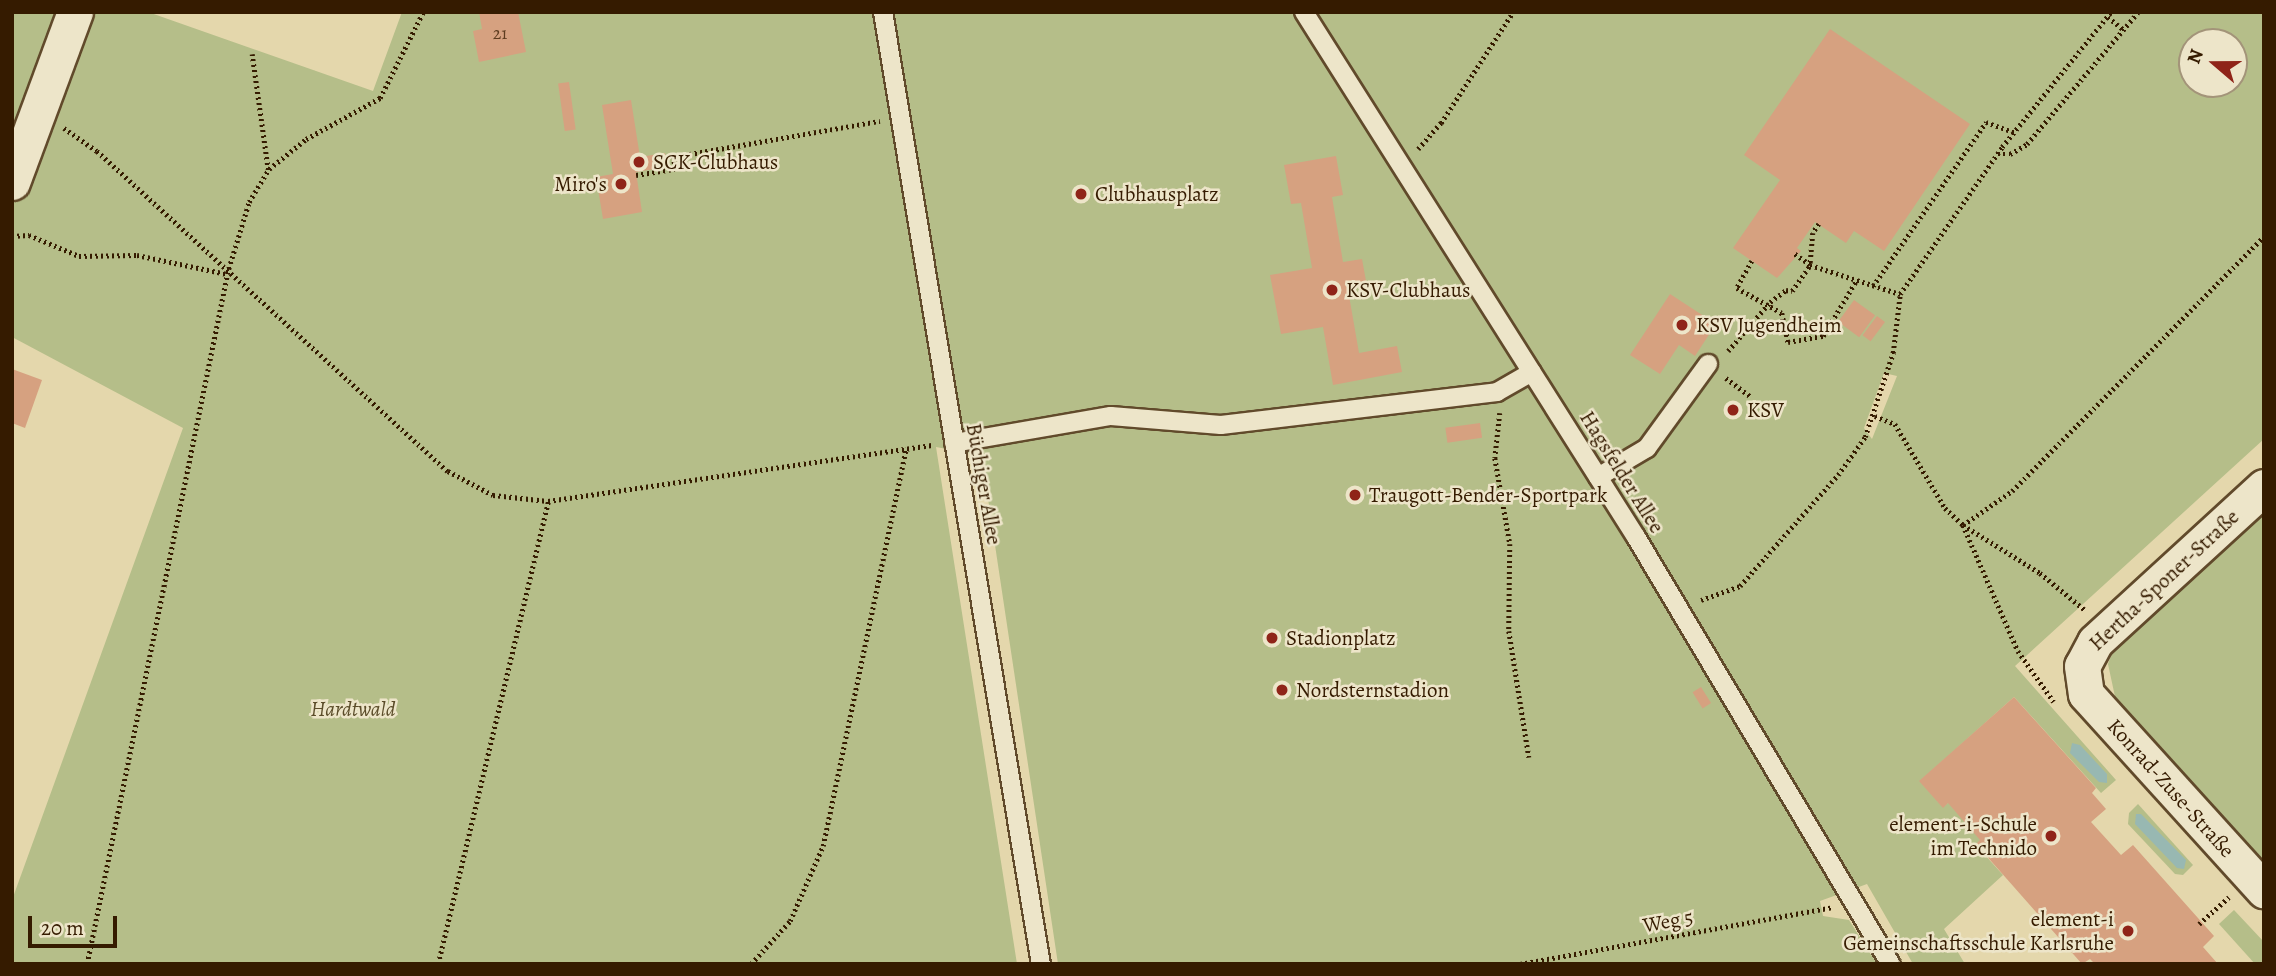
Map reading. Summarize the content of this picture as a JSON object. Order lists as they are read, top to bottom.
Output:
{
  "streets": {
    "street": ["Hertha-Sponer-Straße", "Konrad-Zuse-Straße"],
    "lane": ["Hagsfelder Allee", "Büchiger Allee"],
    "path": ["Weg 5"]
  },
  "crossings": [
    ["Hertha-Sponer-Straße", "Konrad-Zuse-Straße"]
  ],
  "parks": ["Hardtwald"],
  "places": [
    "SCK-Clubhaus",
    "Miro's",
    "Clubhausplatz",
    "KSV-Clubhaus",
    "KSV Jugendheim",
    "KSV",
    "Traugott-Bender-Sportpark",
    "Stadionplatz",
    "Nordsternstadion",
    "element-i-Schule im Technido",
    "element-i Gemeinschaftsschule Karlsruhe"
  ],
  "house_numbers": ["21"],
  "scale_bar": "20 m",
  "north": "left"
}
